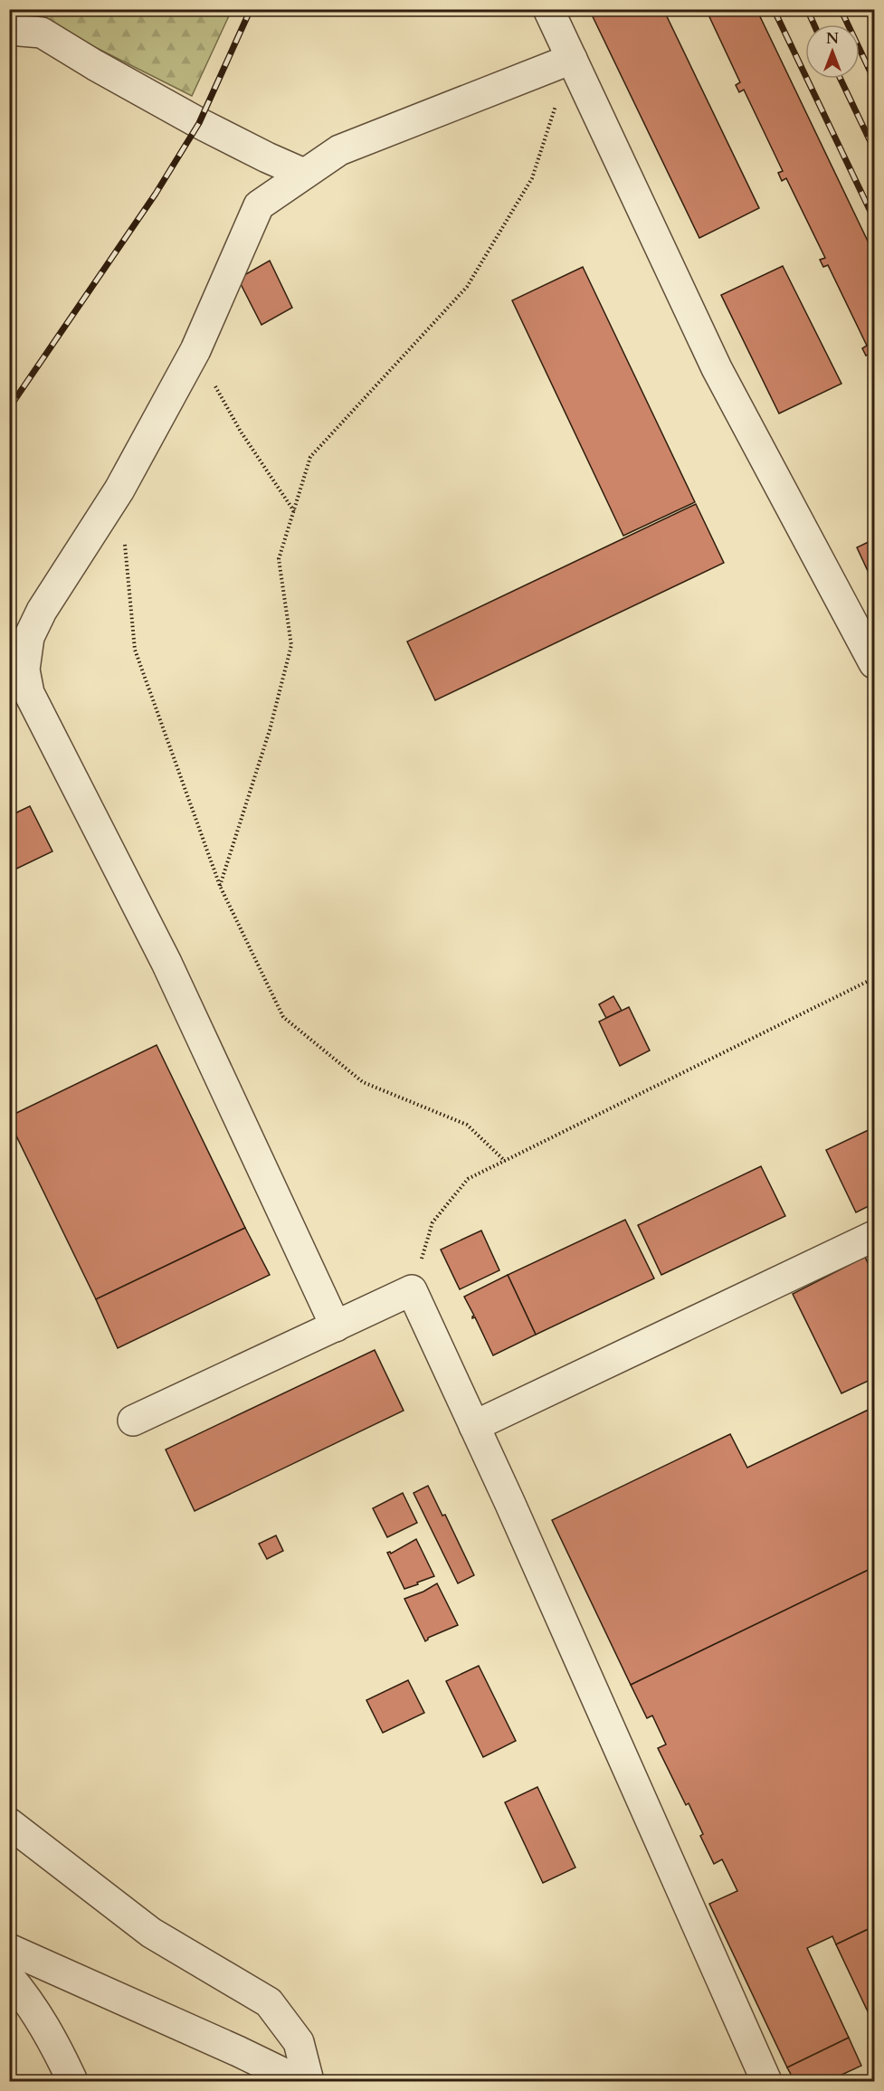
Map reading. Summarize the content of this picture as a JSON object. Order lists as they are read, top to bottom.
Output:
{
  "north": "top"
}
